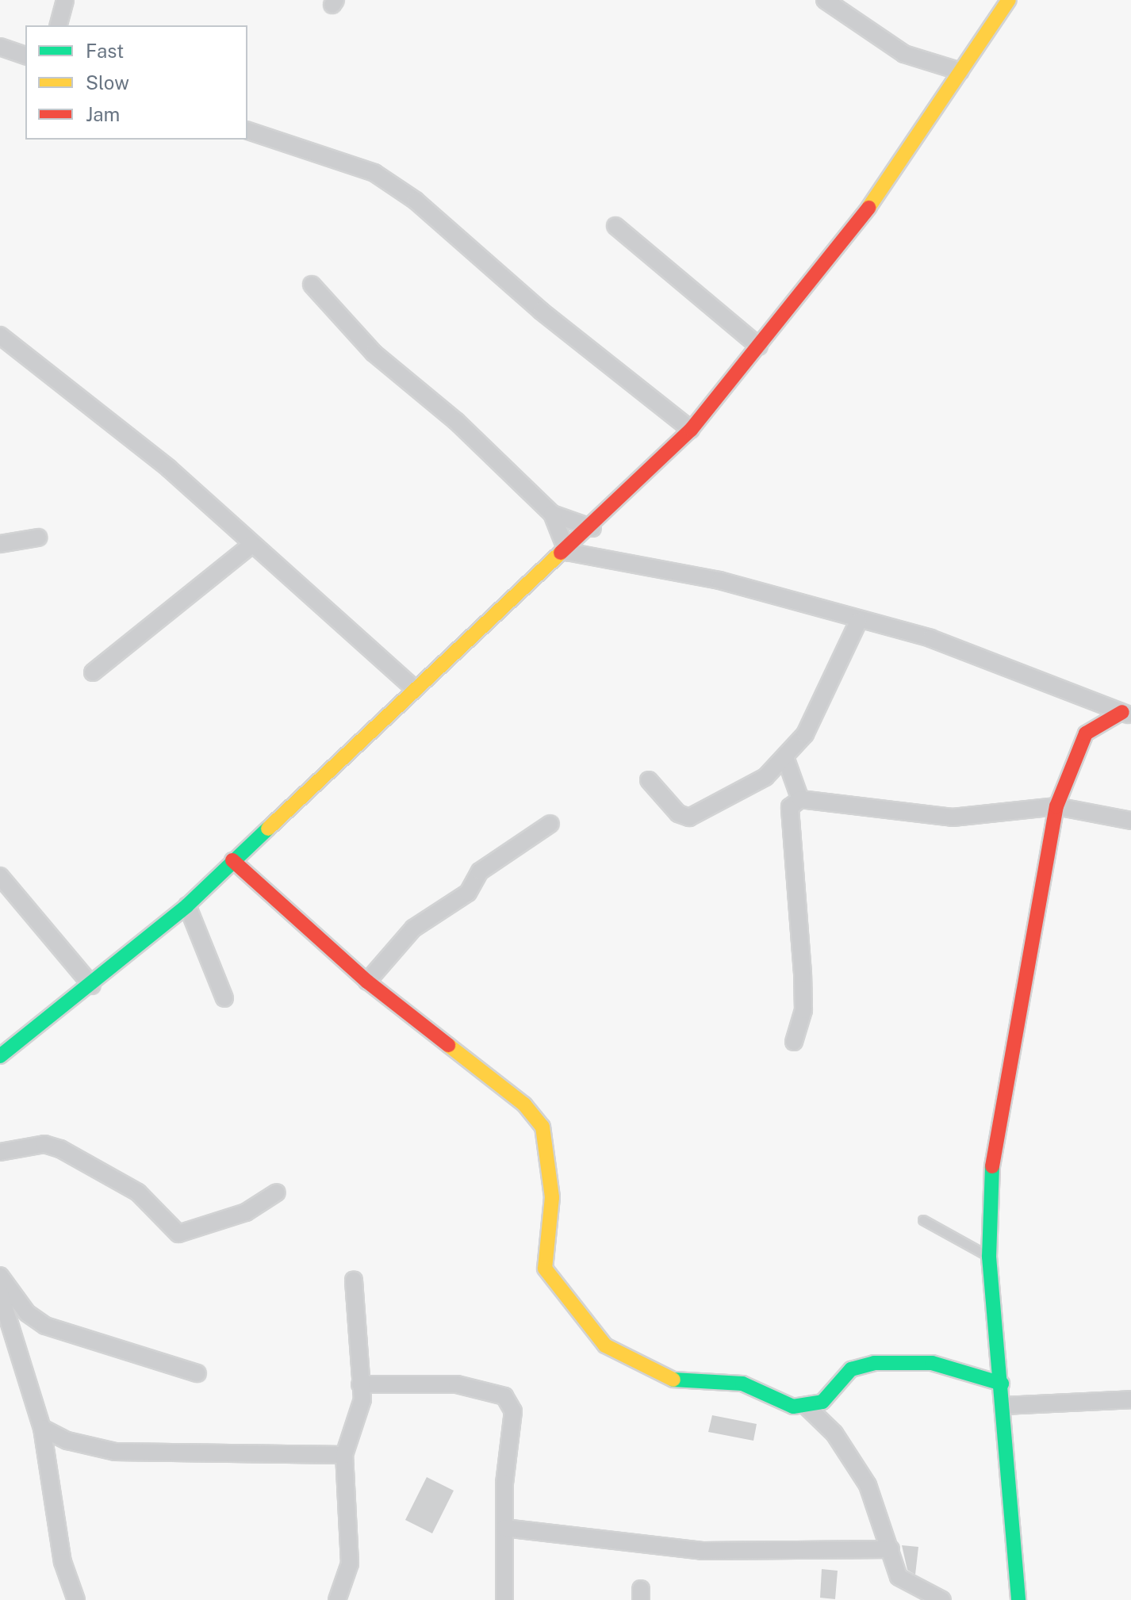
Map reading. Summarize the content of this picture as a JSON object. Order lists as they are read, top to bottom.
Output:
{
  "legend": ["Fast", "Slow", "Jam"]
}
